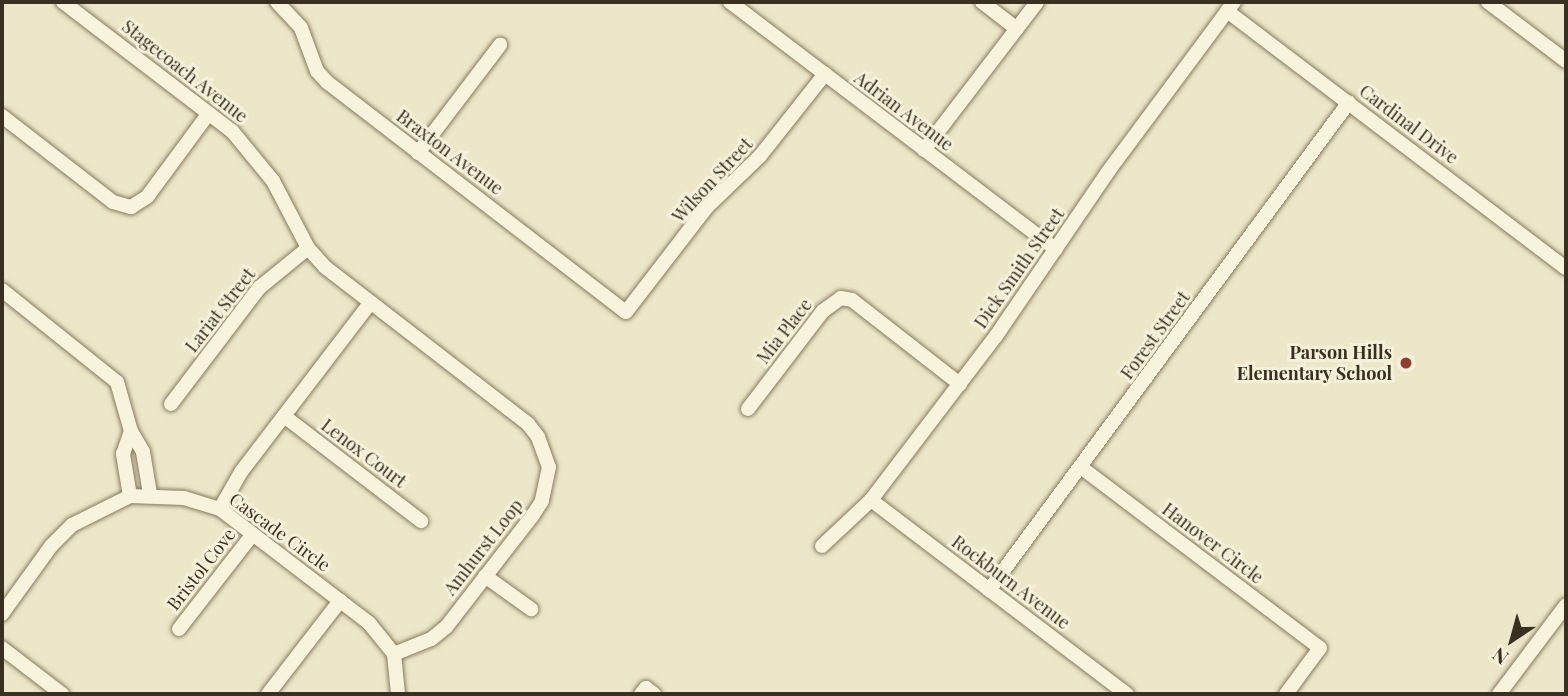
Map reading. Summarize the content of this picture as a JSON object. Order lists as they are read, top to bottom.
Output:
{
  "streets": {
    "street": [
      "Stagecoach Avenue",
      "Adrian Avenue",
      "Cardinal Drive",
      "Braxton Avenue",
      "Wilson Street",
      "Dick Smith Street",
      "Lariat Street",
      "Mia Place",
      "Forest Street",
      "Lenox Court",
      "Cascade Circle",
      "Hanover Circle",
      "Amhurst Loop",
      "Bristol Cove",
      "Rockburn Avenue"
    ]
  },
  "crossings": [
    ["Stagecoach Avenue", "Lariat Street"],
    ["Stagecoach Avenue", "Amhurst Loop"],
    ["Adrian Avenue", "Wilson Street"],
    ["Adrian Avenue", "Dick Smith Street"],
    ["Cardinal Drive", "Dick Smith Street"],
    ["Cardinal Drive", "Forest Street"],
    ["Braxton Avenue", "Wilson Street"],
    ["Dick Smith Street", "Mia Place"],
    ["Dick Smith Street", "Rockburn Avenue"],
    ["Forest Street", "Hanover Circle"],
    ["Forest Street", "Rockburn Avenue"],
    ["Cascade Circle", "Amhurst Loop"],
    ["Cascade Circle", "Bristol Cove"]
  ],
  "places": ["Parson Hills Elementary School"],
  "north": "bottom left"
}
